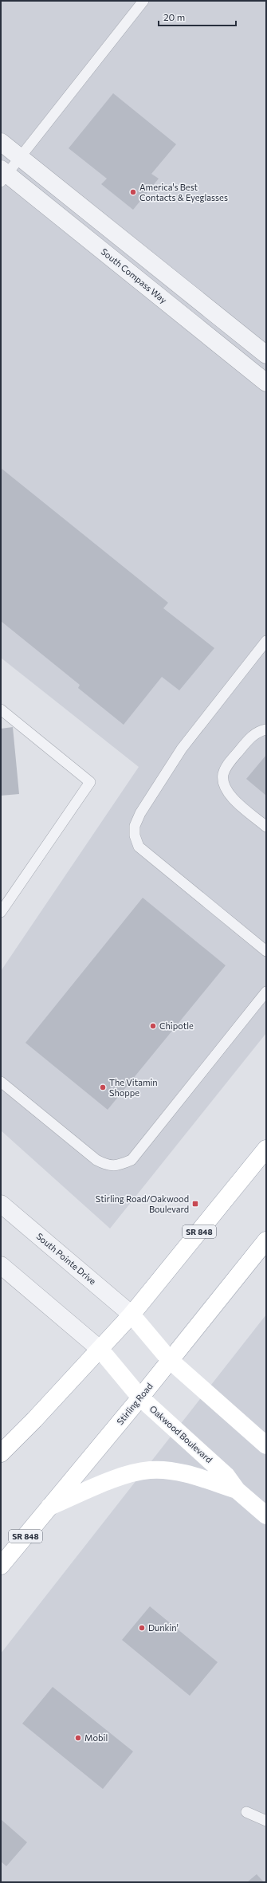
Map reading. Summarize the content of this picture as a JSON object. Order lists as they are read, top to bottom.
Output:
{
  "streets": {
    "main road": ["SR 848", "Stirling Road", "Oakwood Boulevard"],
    "street": ["South Compass Way", "South Pointe Drive"]
  },
  "crossings": [
    ["SR 848", "South Pointe Drive"],
    ["SR 848", "Oakwood Boulevard"],
    ["Stirling Road", "Oakwood Boulevard"]
  ],
  "places": {
    "other": [
      "America's Best Contacts & Eyeglasses",
      "Chipotle",
      "The Vitamin Shoppe",
      "Dunkin'",
      "Mobil"
    ],
    "transit": ["Stirling Road/Oakwood Boulevard"]
  },
  "scale_bar": "20 m"
}
